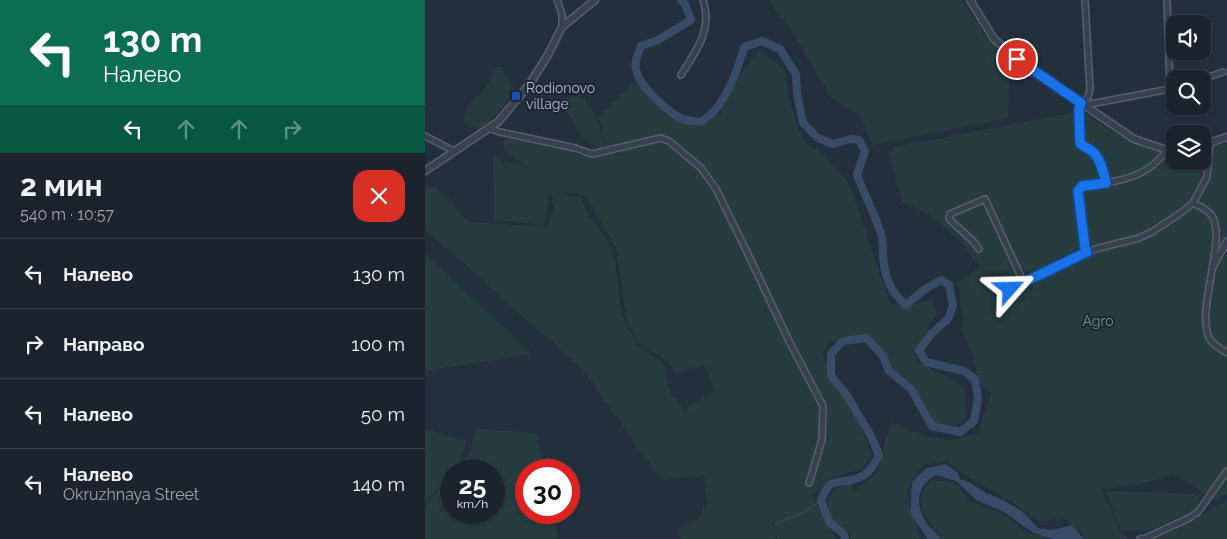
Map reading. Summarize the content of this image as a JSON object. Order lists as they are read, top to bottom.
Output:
{
  "parks": ["Agro"],
  "places": {
    "transit": ["Rodionovo village"]
  },
  "page": {
    "turn": ["130 m", "Налево"],
    "heading": ["2 мин", "540 m · 10:57"],
    "list": [
      {
        "name": "Налево",
        "value": "130 m"
      },
      {
        "name": "Направо",
        "value": "100 m"
      },
      {
        "name": "Налево",
        "value": "50 m"
      },
      {
        "name": "Налево",
        "note": "Okruzhnaya Street",
        "value": "140 m"
      }
    ],
    "speed": "25 km/h",
    "limit": "30"
  }
}
